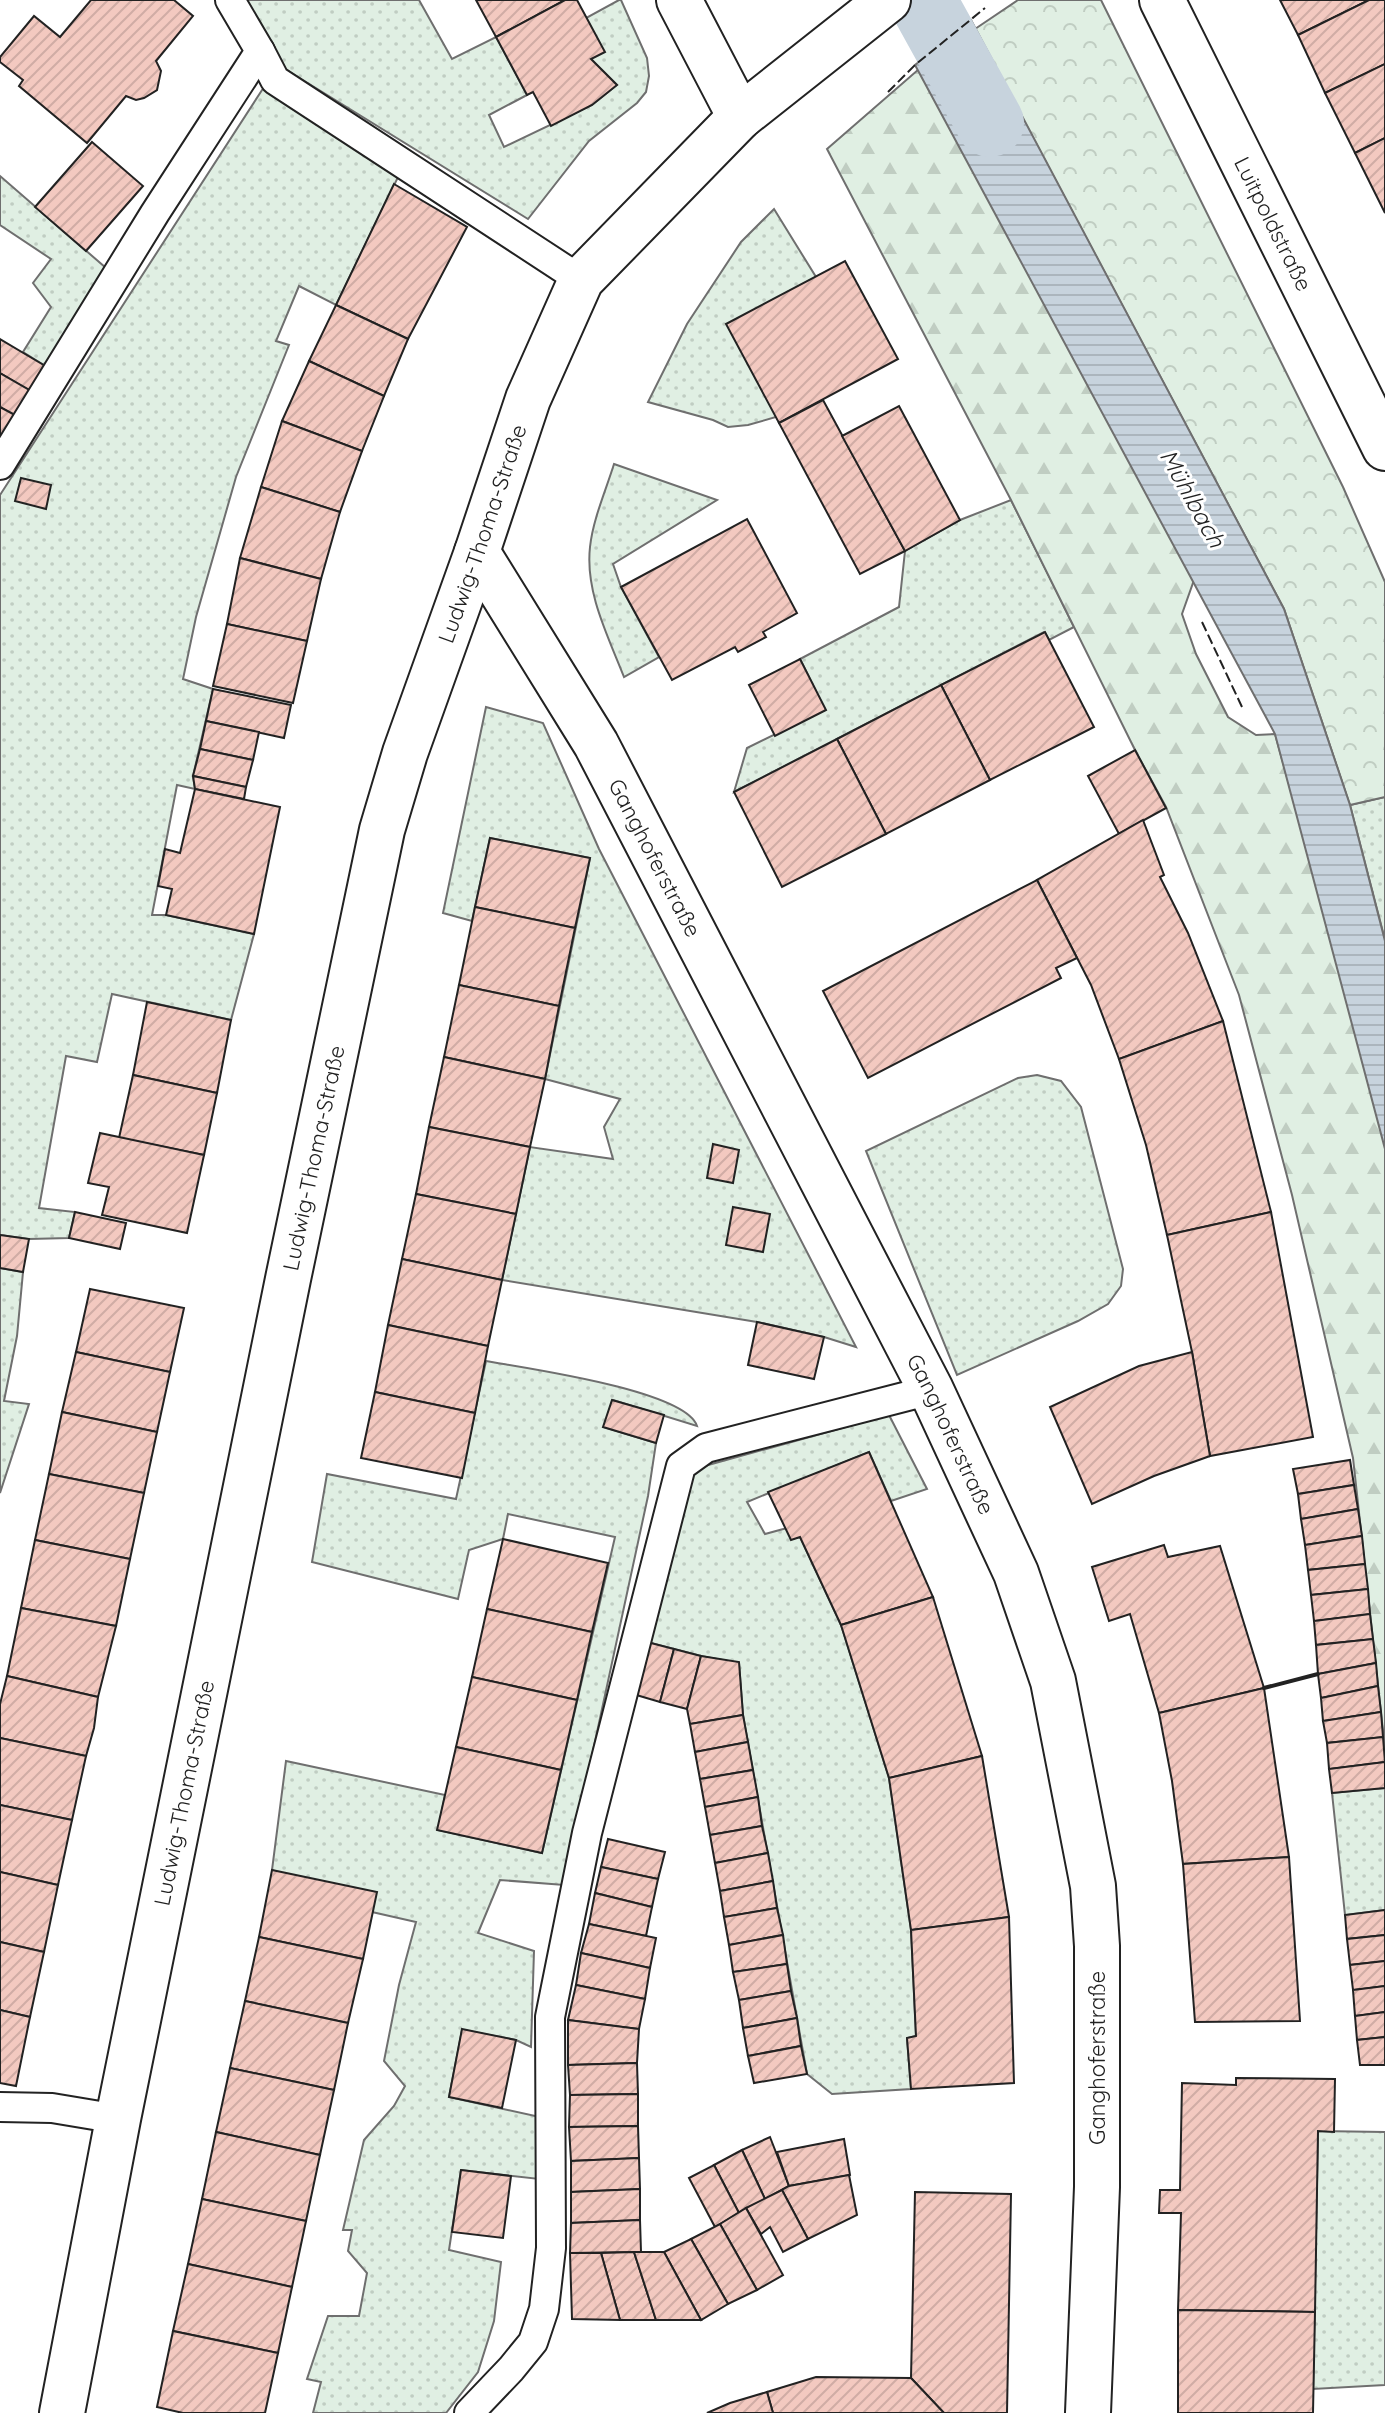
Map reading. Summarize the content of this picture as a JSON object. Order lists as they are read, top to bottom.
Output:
{
  "streets": {
    "street": ["Luitpoldstraße", "Ludwig-Thoma-Straße", "Ganghoferstraße"]
  },
  "crossings": [
    ["Ludwig-Thoma-Straße", "Ganghoferstraße"]
  ],
  "water": ["Mühlbach"]
}
